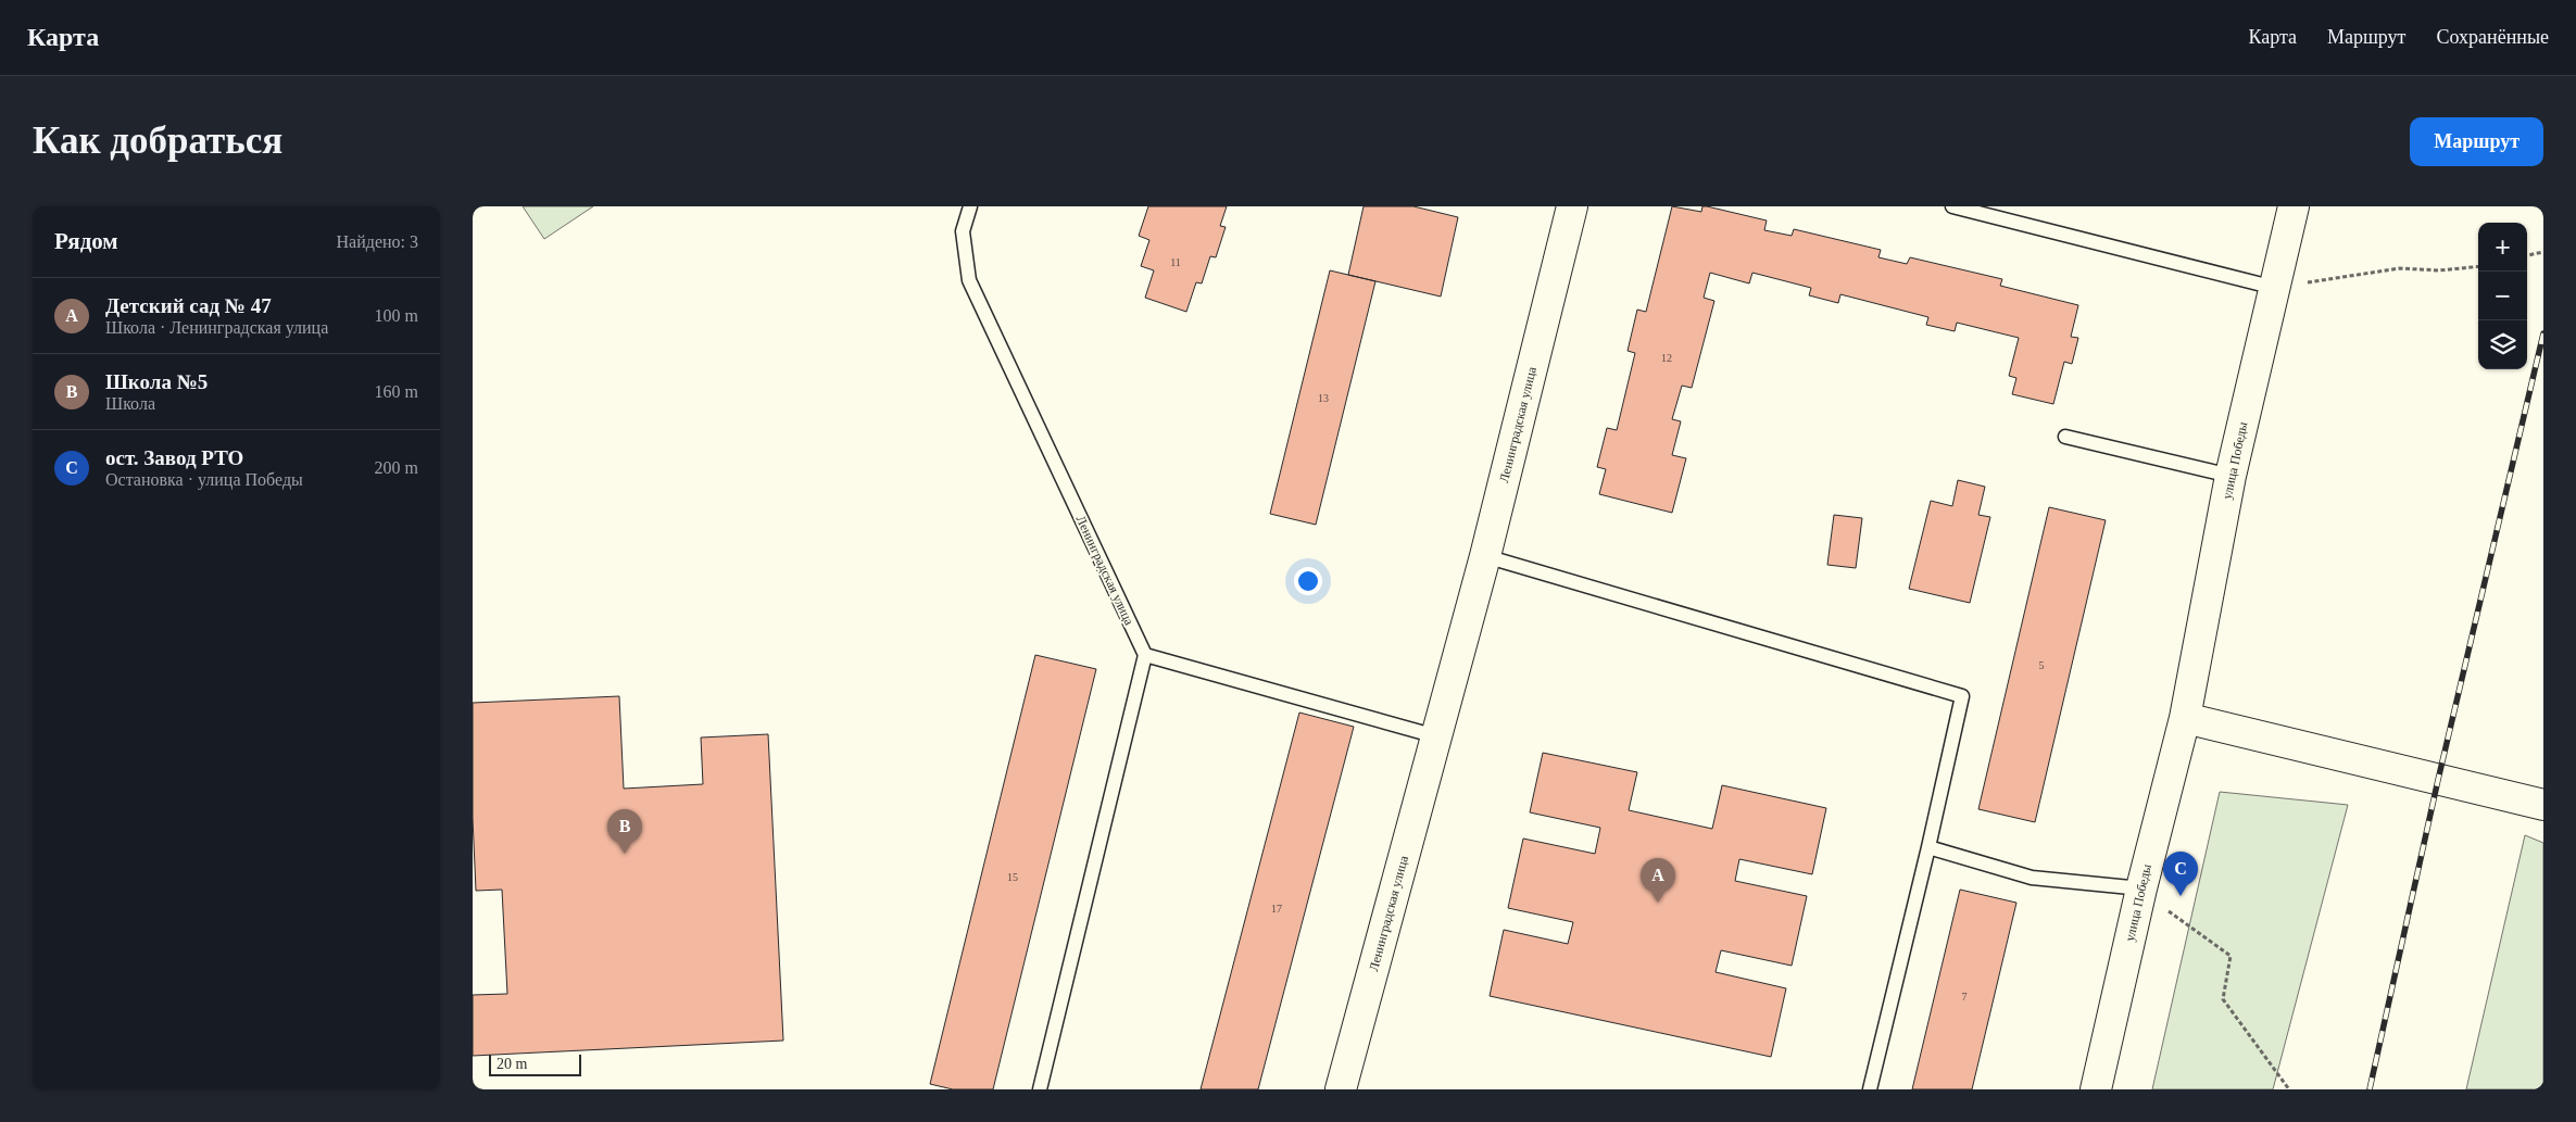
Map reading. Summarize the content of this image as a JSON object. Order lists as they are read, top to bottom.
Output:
{
  "streets": {
    "street": ["Ленинградская улица", "улица Победы"]
  },
  "house_numbers": [
    "11",
    "12",
    "13",
    "5",
    "15",
    "17",
    "7"
  ],
  "scale_bar": "20 m",
  "page": {
    "header": "Карта",
    "nav": ["Карта", "Маршрут", "Сохранённые"],
    "buttons": "Маршрут",
    "title": "Как добраться",
    "heading": ["Рядом", "Найдено: 3"],
    "map_buttons": ["+", "−"],
    "list": [
      {
        "mark": "A",
        "name": "Детский сад № 47",
        "note": "Школа · Ленинградская улица",
        "value": "100 m"
      },
      {
        "mark": "B",
        "name": "Школа №5",
        "note": "Школа",
        "value": "160 m"
      },
      {
        "mark": "C",
        "name": "ост. Завод РТО",
        "note": "Остановка · улица Победы",
        "value": "200 m"
      }
    ],
    "pins": ["B", "C", "A"],
    "scale": "20 m"
  }
}
